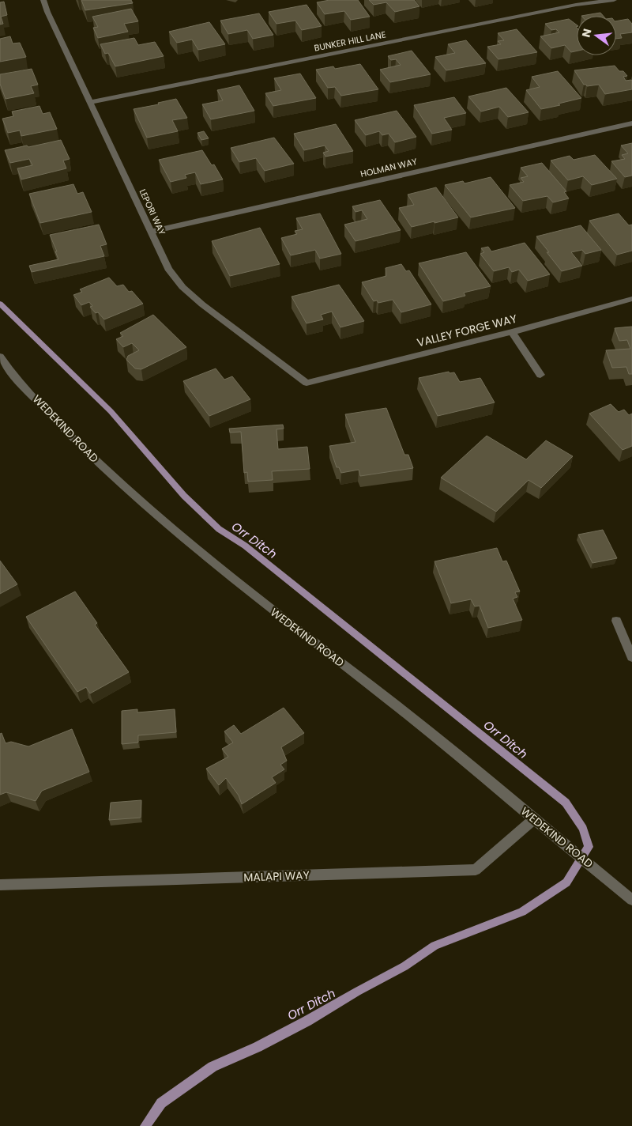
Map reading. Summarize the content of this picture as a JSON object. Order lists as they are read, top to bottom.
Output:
{
  "streets": {
    "street": [
      "BUNKER HILL LANE",
      "HOLMAN WAY",
      "LEPORI WAY",
      "VALLEY FORGE WAY",
      "WEDEKIND ROAD",
      "MALAPI WAY"
    ]
  },
  "crossings": [
    ["BUNKER HILL LANE", "LEPORI WAY"],
    ["HOLMAN WAY", "LEPORI WAY"],
    ["LEPORI WAY", "VALLEY FORGE WAY"],
    ["WEDEKIND ROAD", "MALAPI WAY"]
  ],
  "water": ["Orr Ditch"],
  "north": "left"
}
